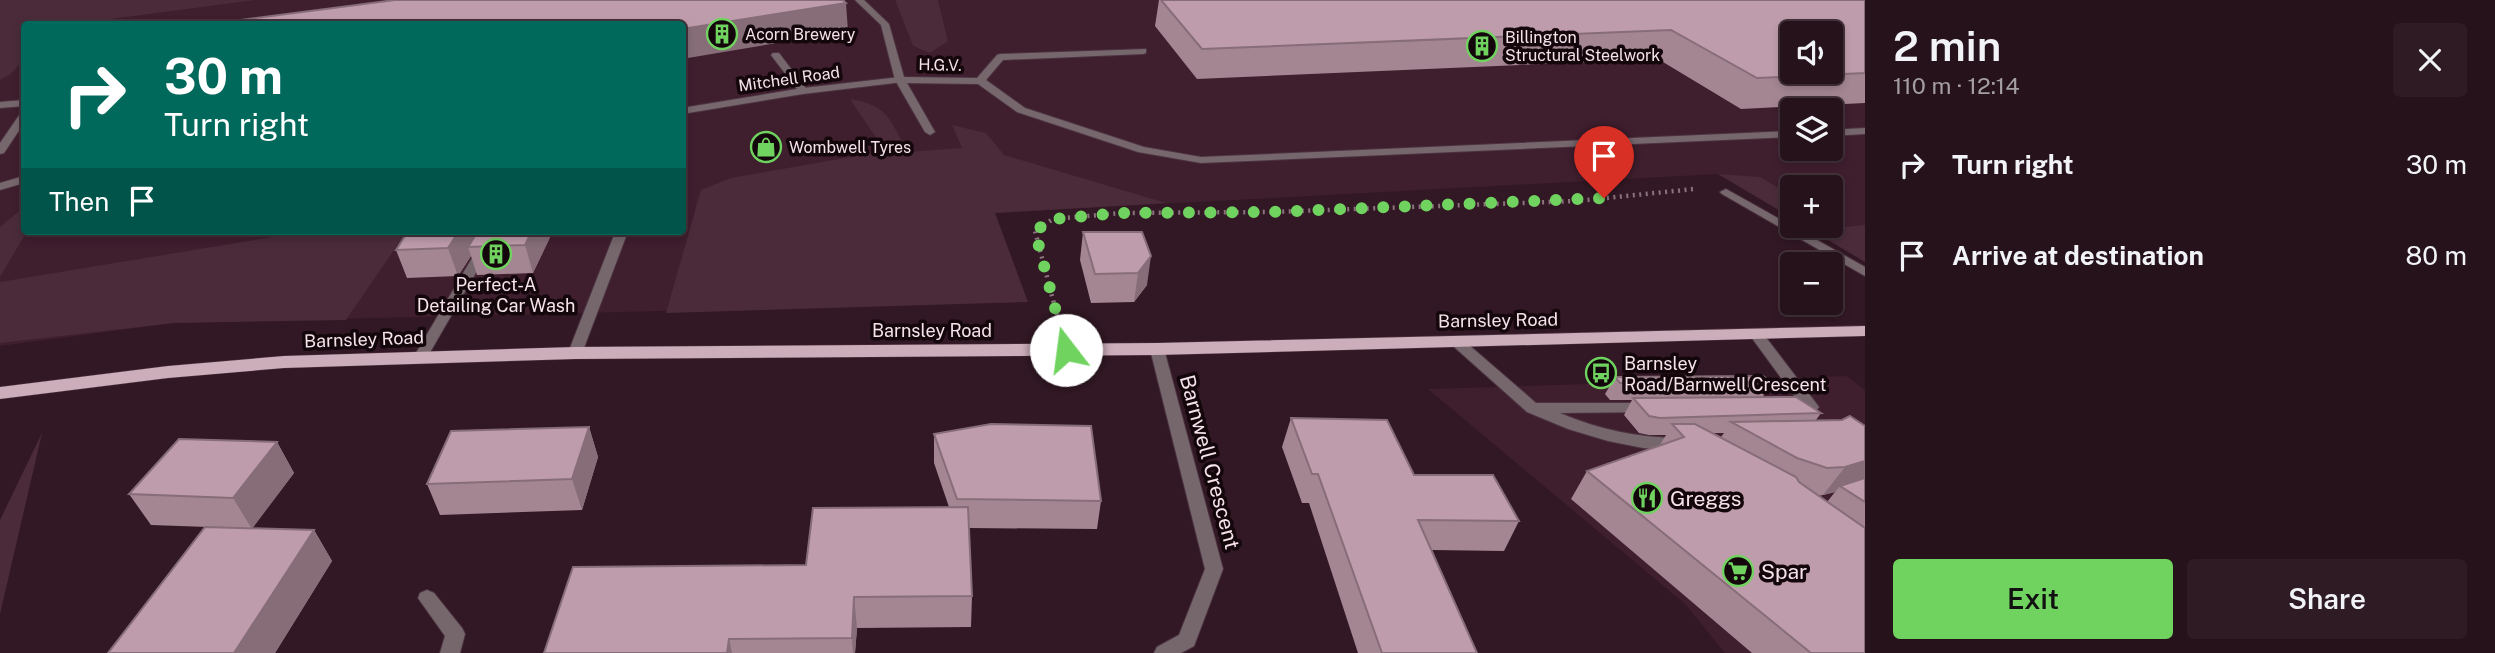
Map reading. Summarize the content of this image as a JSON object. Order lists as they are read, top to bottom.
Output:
{
  "streets": {
    "main road": ["Barnsley Road"],
    "street": ["H.G.V.", "Mitchell Road", "Barnwell Crescent"]
  },
  "crossings": [
    ["H.G.V.", "Mitchell Road"],
    ["Barnsley Road", "Barnwell Crescent"]
  ],
  "places": {
    "building": ["Acorn Brewery", "Billington Structural Steelwork", "Perfect-A Detailing Car Wash"],
    "shop": ["Wombwell Tyres"],
    "bus stop": ["Barnsley Road/Barnwell Crescent"],
    "restaurant": ["Greggs"],
    "supermarket": ["Spar"]
  },
  "page": {
    "heading": ["2 min", "110 m · 12:14"],
    "map_buttons": ["+", "−"],
    "turn": ["30 m", "Turn right"],
    "list": [
      {
        "name": "Turn right",
        "value": "30 m"
      },
      {
        "name": "Arrive at destination",
        "value": "80 m"
      }
    ],
    "then": "Then",
    "buttons": ["Exit", "Share"]
  }
}
